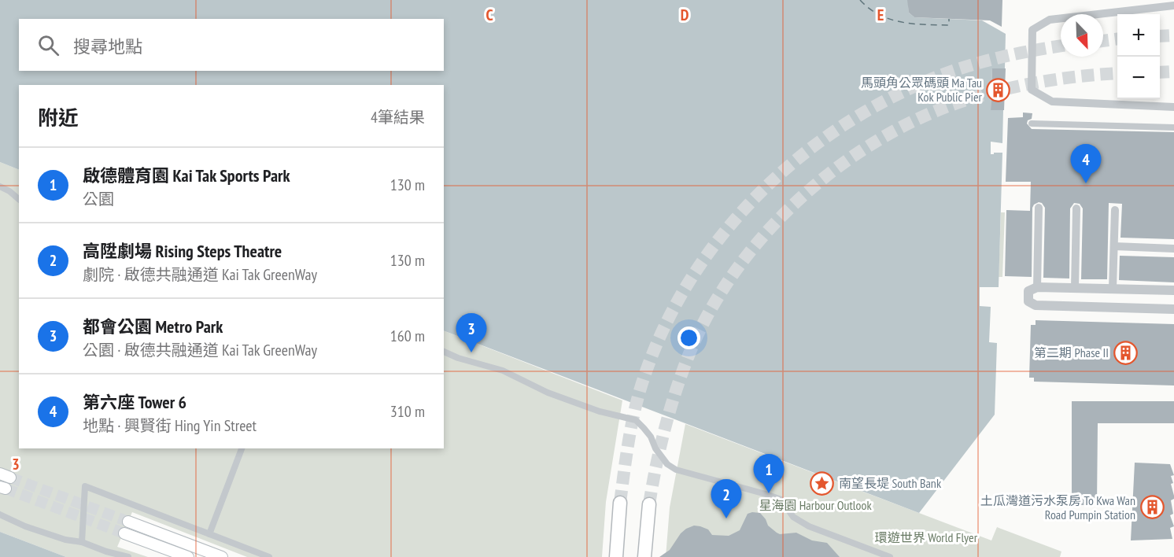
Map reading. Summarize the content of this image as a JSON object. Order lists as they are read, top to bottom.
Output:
{
  "parks": ["星海園 Harbour Outlook", "環遊世界 World Flyer"],
  "places": {
    "building": ["馬頭角公眾碼頭 Ma Tau Kok Public Pier", "第二期 Phase II", "土瓜灣道污水泵房 To Kwa Wan Road Pumpin Station"],
    "place": ["南望長堤 South Bank"]
  },
  "north": "bottom right",
  "page": {
    "map_buttons": ["+", "−"],
    "search": "搜尋地點",
    "heading": ["附近", "4筆結果"],
    "pins": [
      "4",
      "3",
      "1",
      "2"
    ],
    "list": [
      {
        "mark": "1",
        "name": "啟德體育園 Kai Tak Sports Park",
        "note": "公園",
        "value": "130 m"
      },
      {
        "mark": "2",
        "name": "高陞劇場 Rising Steps Theatre",
        "note": "劇院 · 啟德共融通道 Kai Tak GreenWay",
        "value": "130 m"
      },
      {
        "mark": "3",
        "name": "都會公園 Metro Park",
        "note": "公園 · 啟德共融通道 Kai Tak GreenWay",
        "value": "160 m"
      },
      {
        "mark": "4",
        "name": "第六座 Tower 6",
        "note": "地點 · 興賢街 Hing Yin Street",
        "value": "310 m"
      }
    ]
  },
  "grid": {
    "columns": ["C", "D", "E"],
    "rows": ["3"]
  }
}
